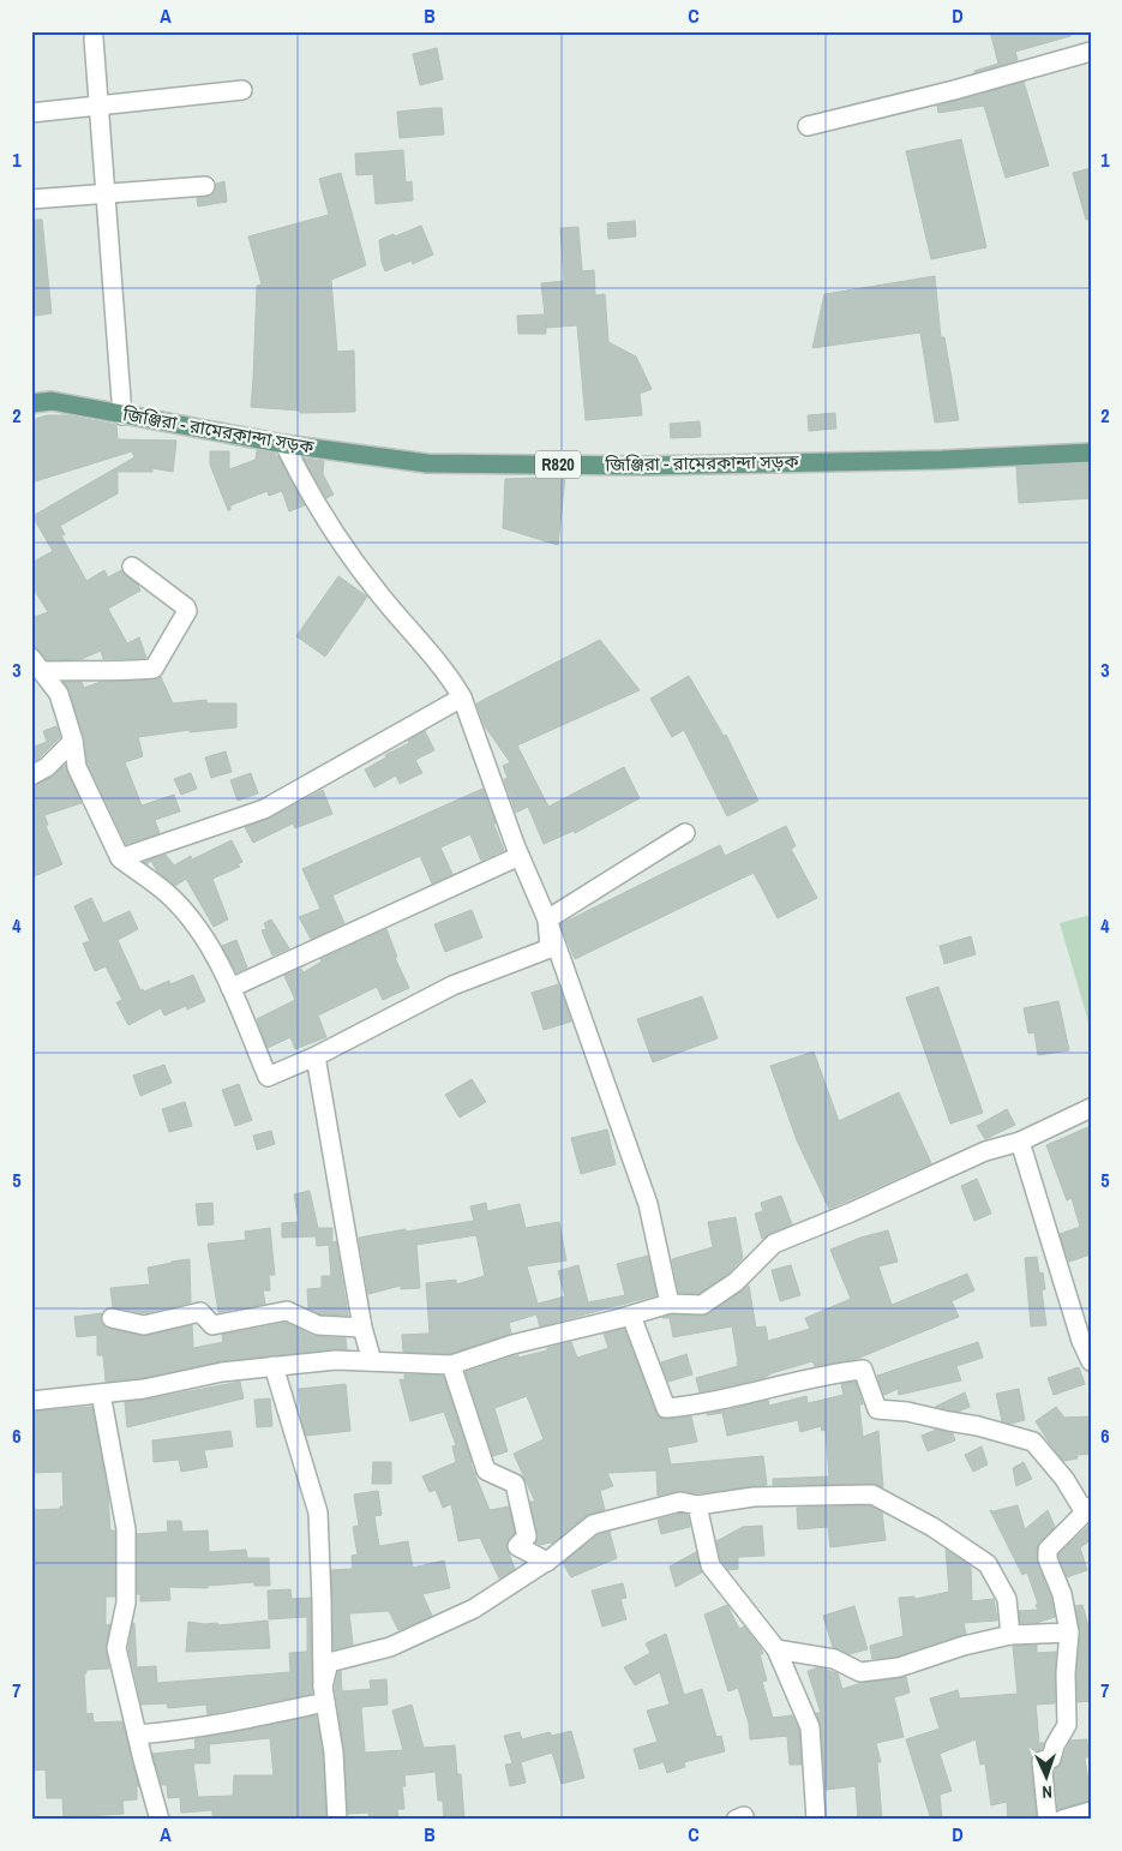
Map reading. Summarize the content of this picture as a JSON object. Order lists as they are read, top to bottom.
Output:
{
  "streets": {
    "main road": ["জিঞ্জিরা - রামেরকান্দা সড়ক", "R820"]
  },
  "north": "bottom",
  "grid": {
    "columns": [
      "A",
      "B",
      "C",
      "D"
    ],
    "rows": [
      "1",
      "2",
      "3",
      "4",
      "5",
      "6",
      "7"
    ]
  }
}
